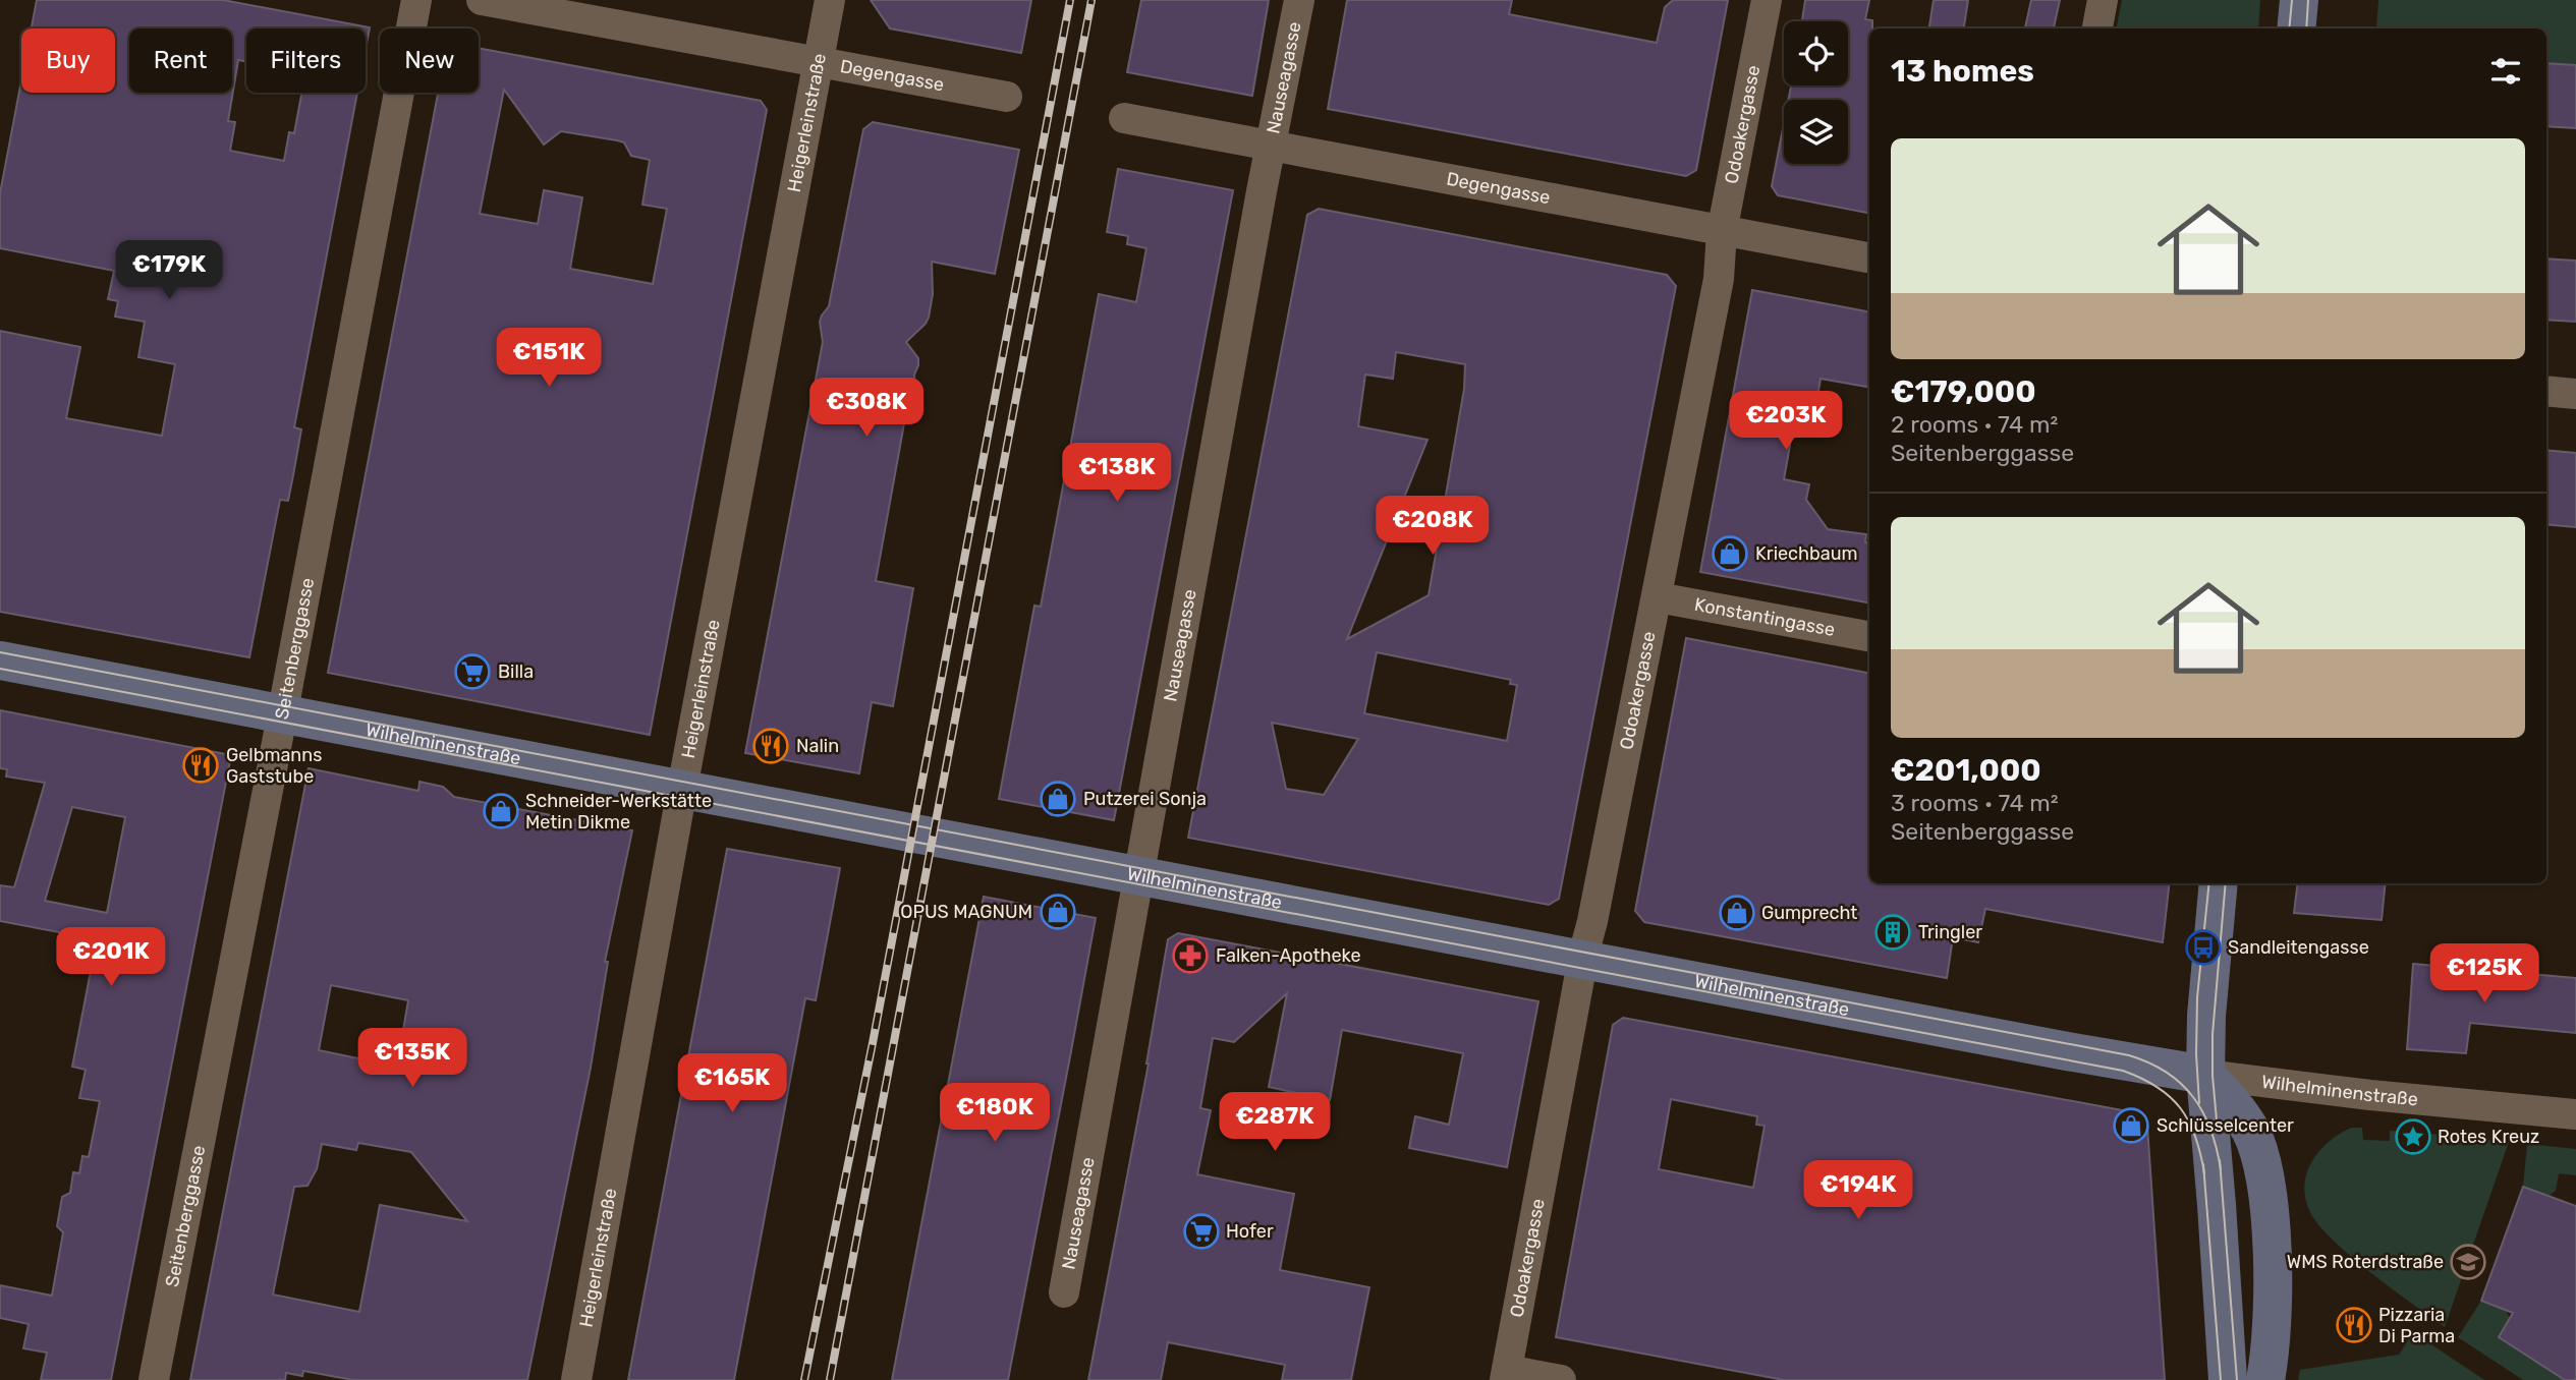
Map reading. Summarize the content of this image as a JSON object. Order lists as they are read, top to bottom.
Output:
{
  "streets": {
    "street": [
      "Degengasse",
      "Nauseagasse",
      "Heigerleinstraße",
      "Odoakergasse",
      "Konstantingasse",
      "Seitenberggasse",
      "Wilhelminenstraße"
    ]
  },
  "crossings": [
    ["Degengasse", "Nauseagasse"],
    ["Degengasse", "Heigerleinstraße"],
    ["Degengasse", "Odoakergasse"],
    ["Nauseagasse", "Wilhelminenstraße"],
    ["Heigerleinstraße", "Wilhelminenstraße"],
    ["Odoakergasse", "Konstantingasse"],
    ["Odoakergasse", "Wilhelminenstraße"],
    ["Seitenberggasse", "Wilhelminenstraße"]
  ],
  "places": {
    "shop": [
      "Kriechbaum",
      "Putzerei Sonja",
      "Schneider-Werkstätte Metin Dikme",
      "OPUS MAGNUM",
      "Gumprecht",
      "Schlüsselcenter"
    ],
    "supermarket": ["Billa", "Hofer"],
    "restaurant": ["Nalin", "Gelbmanns Gaststube", "Pizzaria Di Parma"],
    "building": ["Tringler"],
    "bus stop": ["Sandleitengasse"],
    "pharmacy": ["Falken-Apotheke"],
    "place": ["Rotes Kreuz"],
    "school or university": ["WMS Roterdstraße"]
  },
  "page": {
    "chip": [
      "Buy",
      "Rent",
      "Filters",
      "New"
    ],
    "heading": "13 homes",
    "list": [
      {
        "name": "€179,000",
        "note": "2 rooms · 74 m² · Seitenberggasse"
      },
      {
        "name": "€201,000",
        "note": "3 rooms · 74 m² · Seitenberggasse"
      }
    ],
    "price": [
      "€179K",
      "€151K",
      "€308K",
      "€203K",
      "€138K",
      "€208K",
      "€201K",
      "€125K",
      "€135K",
      "€165K",
      "€180K",
      "€287K",
      "€194K"
    ]
  }
}
